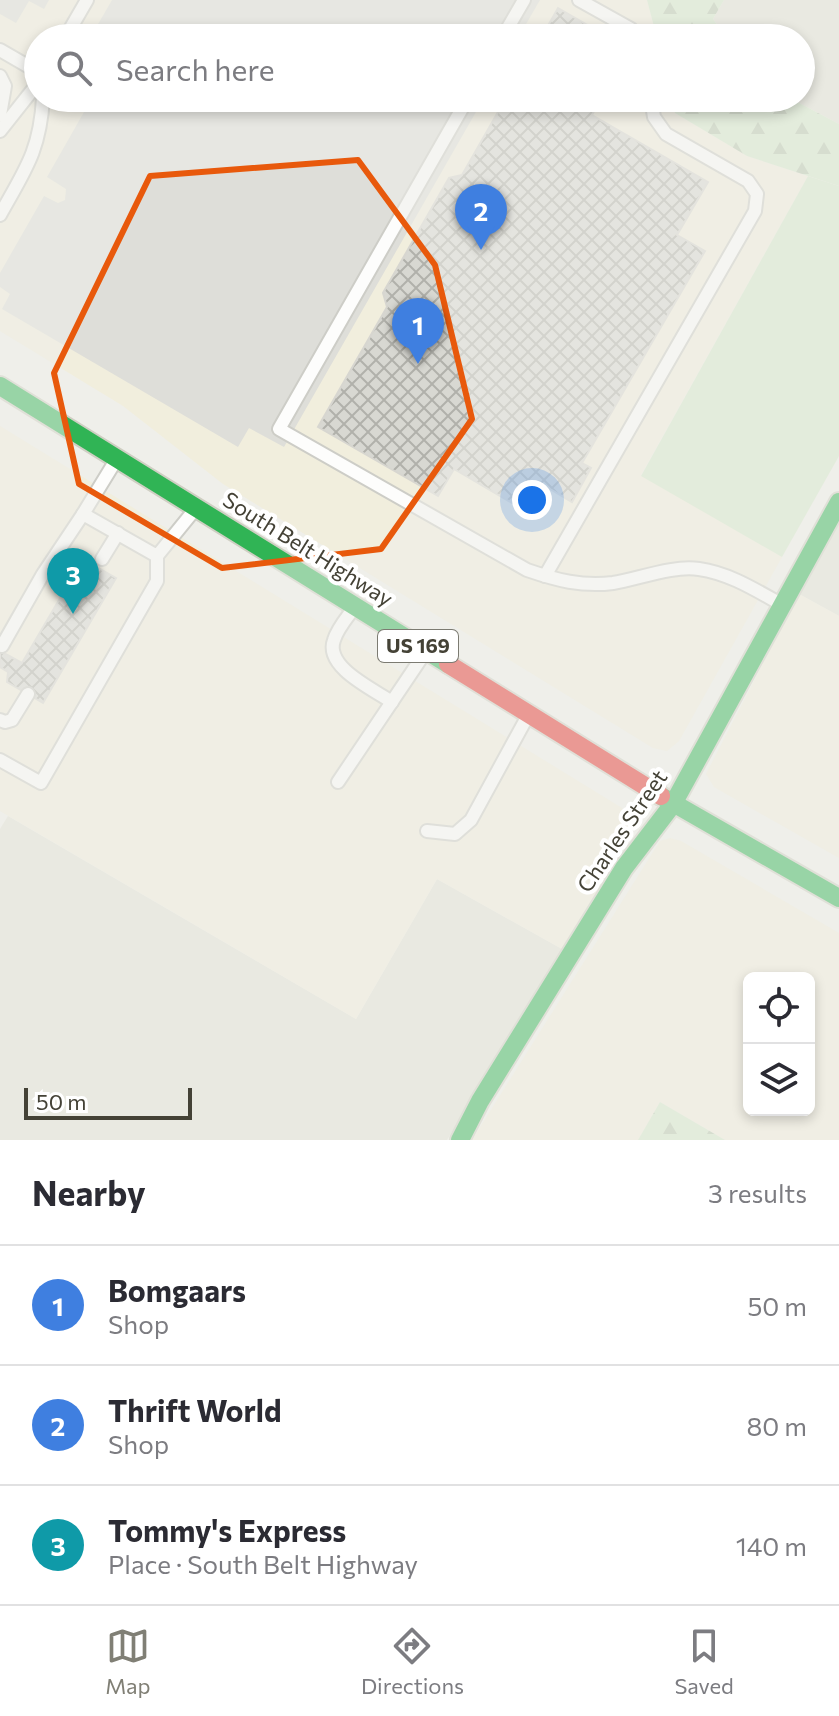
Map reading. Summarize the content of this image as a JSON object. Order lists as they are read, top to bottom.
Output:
{
  "streets": {
    "main road": ["South Belt Highway", "US 169", "Charles Street"]
  },
  "crossings": [
    ["South Belt Highway", "Charles Street"]
  ],
  "scale_bar": "50 m",
  "page": {
    "search": "Search here",
    "pins": ["2", "1", "3"],
    "scale": "50 m",
    "heading": ["Nearby", "3 results"],
    "list": [
      {
        "mark": "1",
        "name": "Bomgaars",
        "note": "Shop",
        "value": "50 m"
      },
      {
        "mark": "2",
        "name": "Thrift World",
        "note": "Shop",
        "value": "80 m"
      },
      {
        "mark": "3",
        "name": "Tommy's Express",
        "note": "Place · South Belt Highway",
        "value": "140 m"
      }
    ],
    "nav": ["Map", "Directions", "Saved"]
  }
}
